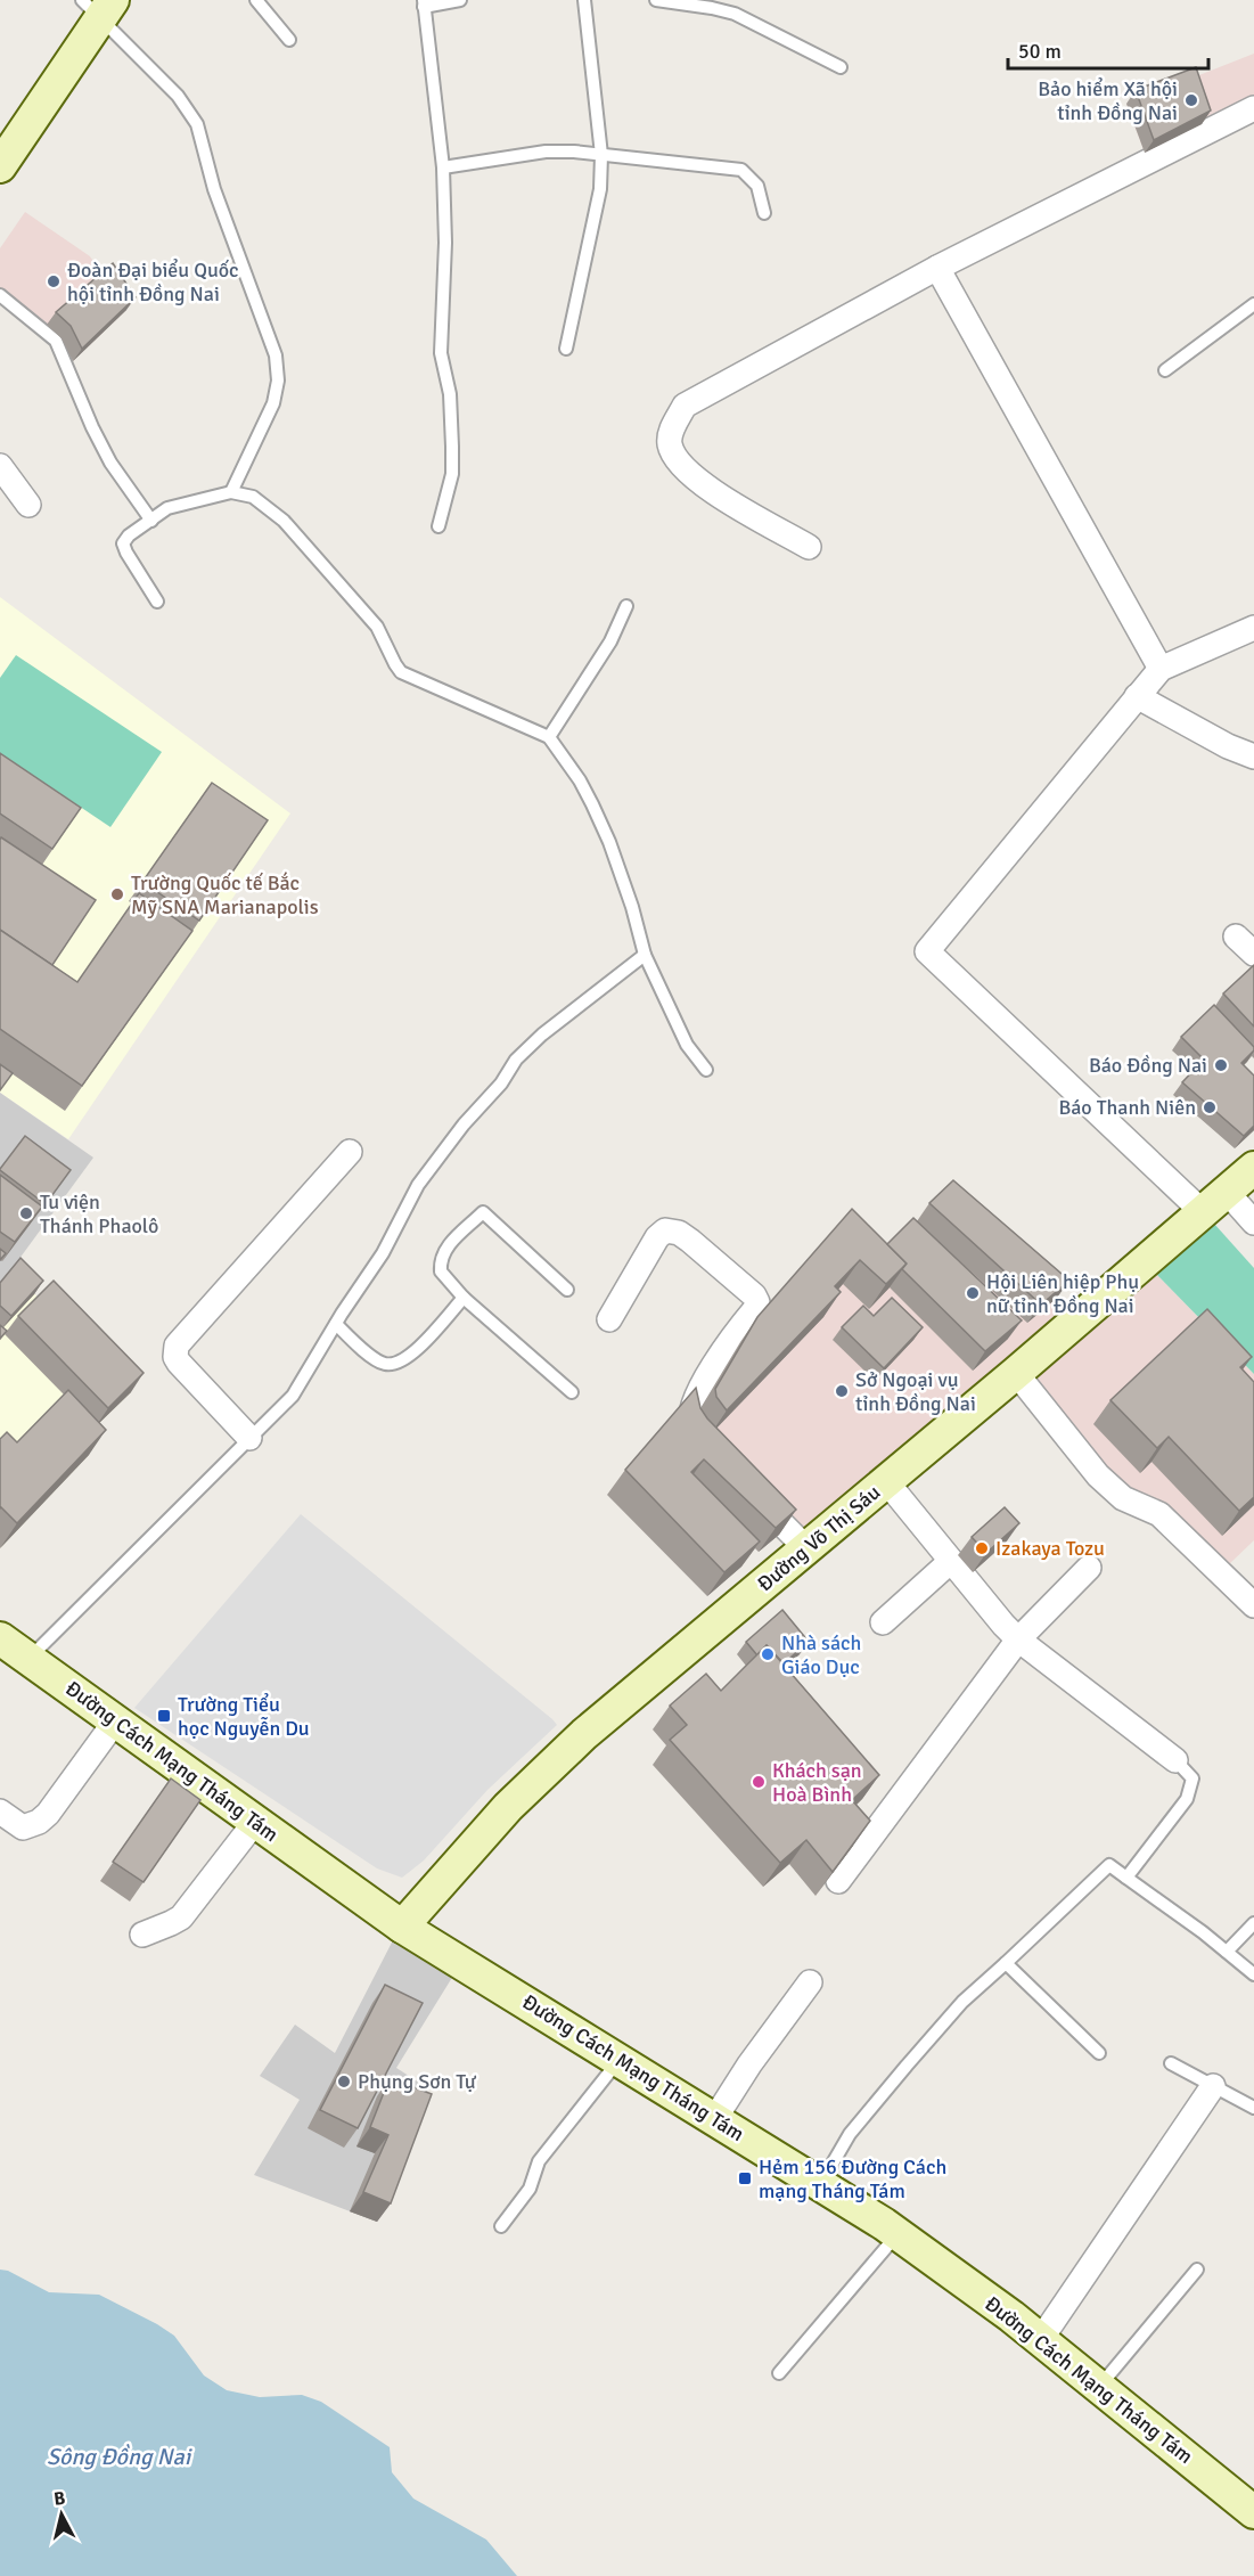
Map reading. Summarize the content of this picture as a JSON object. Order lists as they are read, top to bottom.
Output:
{
  "streets": {
    "main road": ["Đường Võ Thị Sáu", "Đường Cách Mạng Tháng Tám"]
  },
  "crossings": [
    ["Đường Võ Thị Sáu", "Đường Cách Mạng Tháng Tám"]
  ],
  "water": ["Sông Đồng Nai"],
  "places": {
    "other": [
      "Bảo hiểm Xã hội tỉnh Đồng Nai",
      "Đoàn Đại biểu Quốc hội tỉnh Đồng Nai",
      "Trường Quốc tế Bắc Mỹ SNA Marianapolis",
      "Báo Đồng Nai",
      "Báo Thanh Niên",
      "Tu viện Thánh Phaolô",
      "Hội Liên hiệp Phụ nữ tỉnh Đồng Nai",
      "Sở Ngoại vụ tỉnh Đồng Nai",
      "Izakaya Tozu",
      "Nhà sách Giáo Dục",
      "Khách sạn Hoà Bình",
      "Phụng Sơn Tự"
    ],
    "transit": ["Trường Tiểu học Nguyễn Du", "Hẻm 156 Đường Cách mạng Tháng Tám"]
  },
  "scale_bar": "50 m",
  "north": "top"
}
